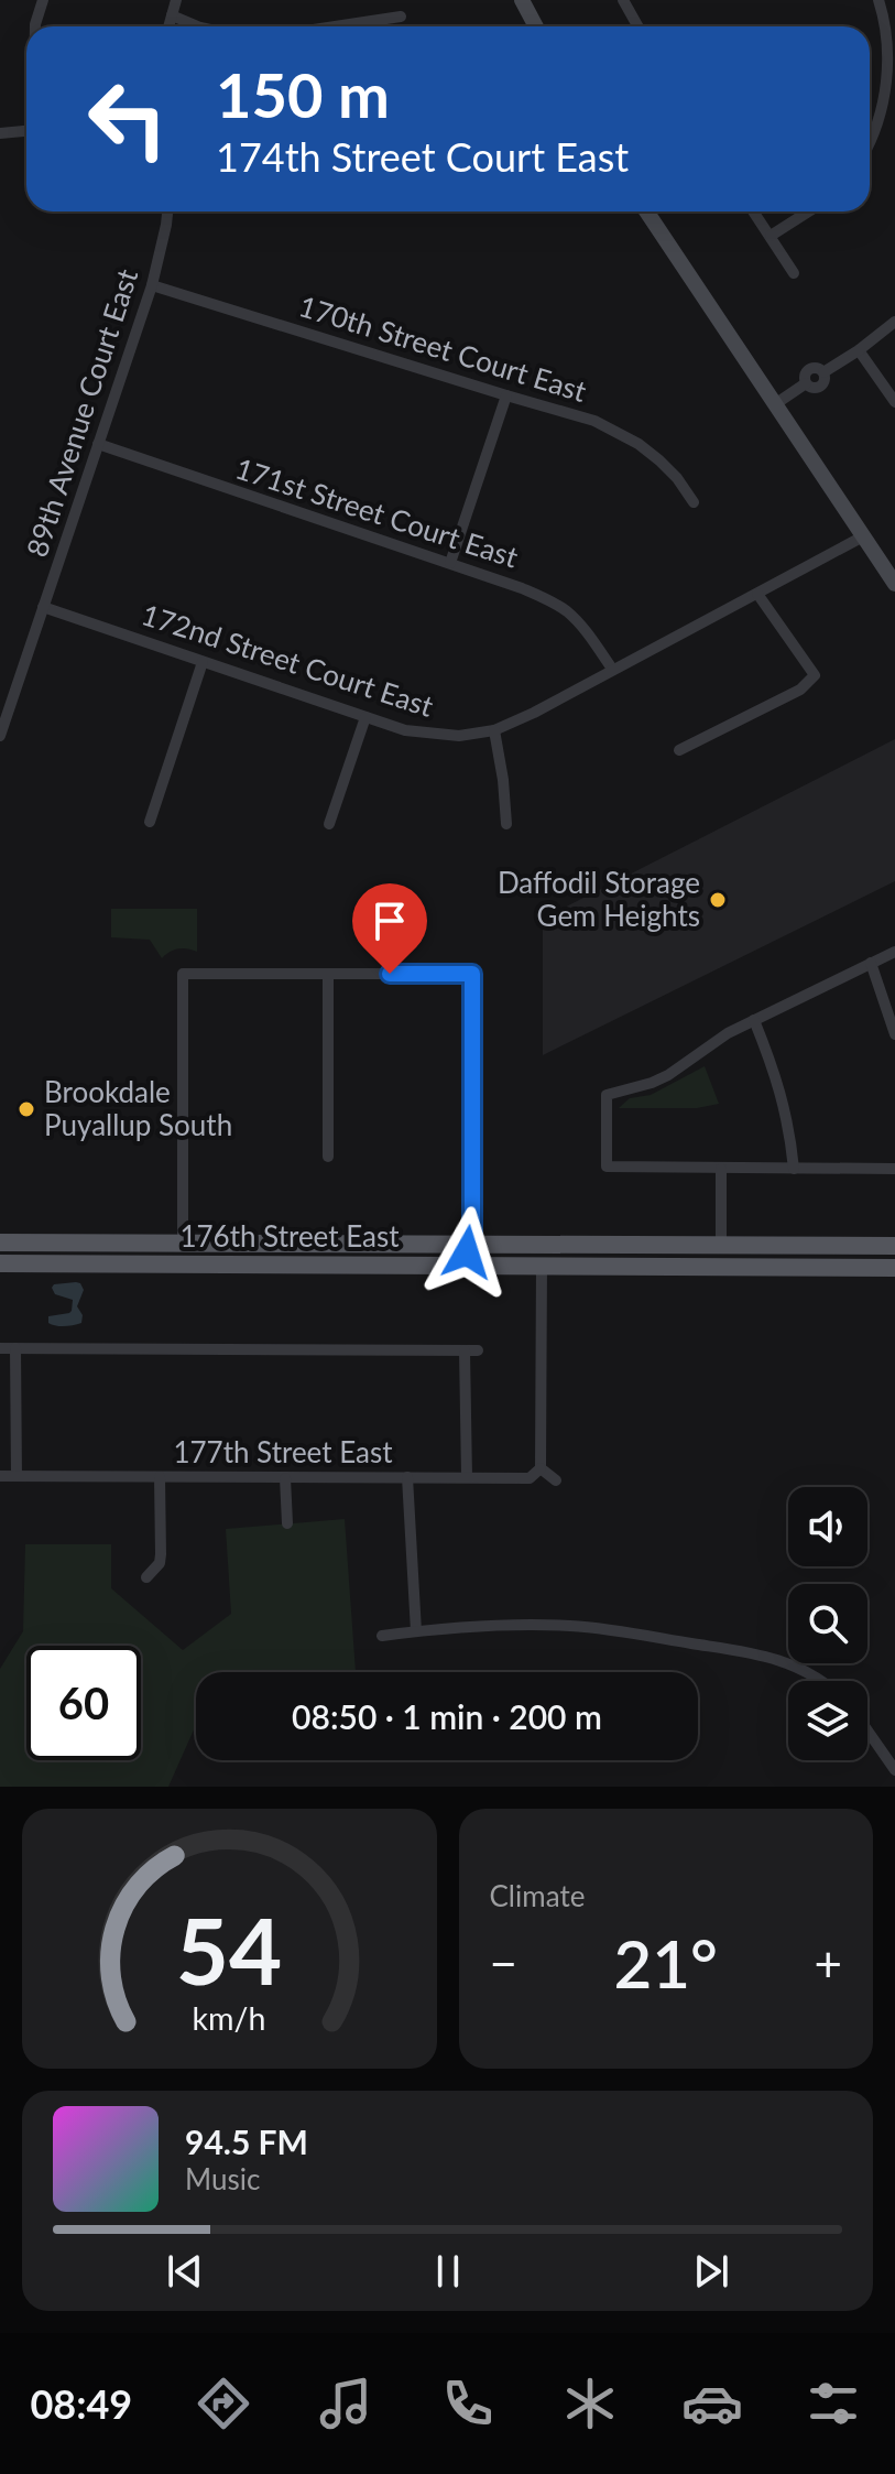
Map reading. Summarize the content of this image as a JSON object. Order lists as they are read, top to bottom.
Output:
{
  "streets": {
    "main road": ["176th Street East"],
    "street": [
      "170th Street Court East",
      "89th Avenue Court East",
      "171st Street Court East",
      "172nd Street Court East",
      "177th Street East"
    ]
  },
  "crossings": [
    ["170th Street Court East", "89th Avenue Court East"],
    ["89th Avenue Court East", "171st Street Court East"],
    ["89th Avenue Court East", "172nd Street Court East"],
    ["171st Street Court East", "172nd Street Court East"]
  ],
  "places": ["Daffodil Storage Gem Heights", "Brookdale Puyallup South"],
  "page": {
    "turn": ["150 m", "174th Street Court East"],
    "limit": "60",
    "trip": "08:50 · 1 min · 200 m",
    "tile": "Climate",
    "heat": ["−", "21°", "+"],
    "song": ["94.5 FM", "Music"],
    "tabs": "08:49",
    "gauge": ["54", "km/h"]
  }
}
